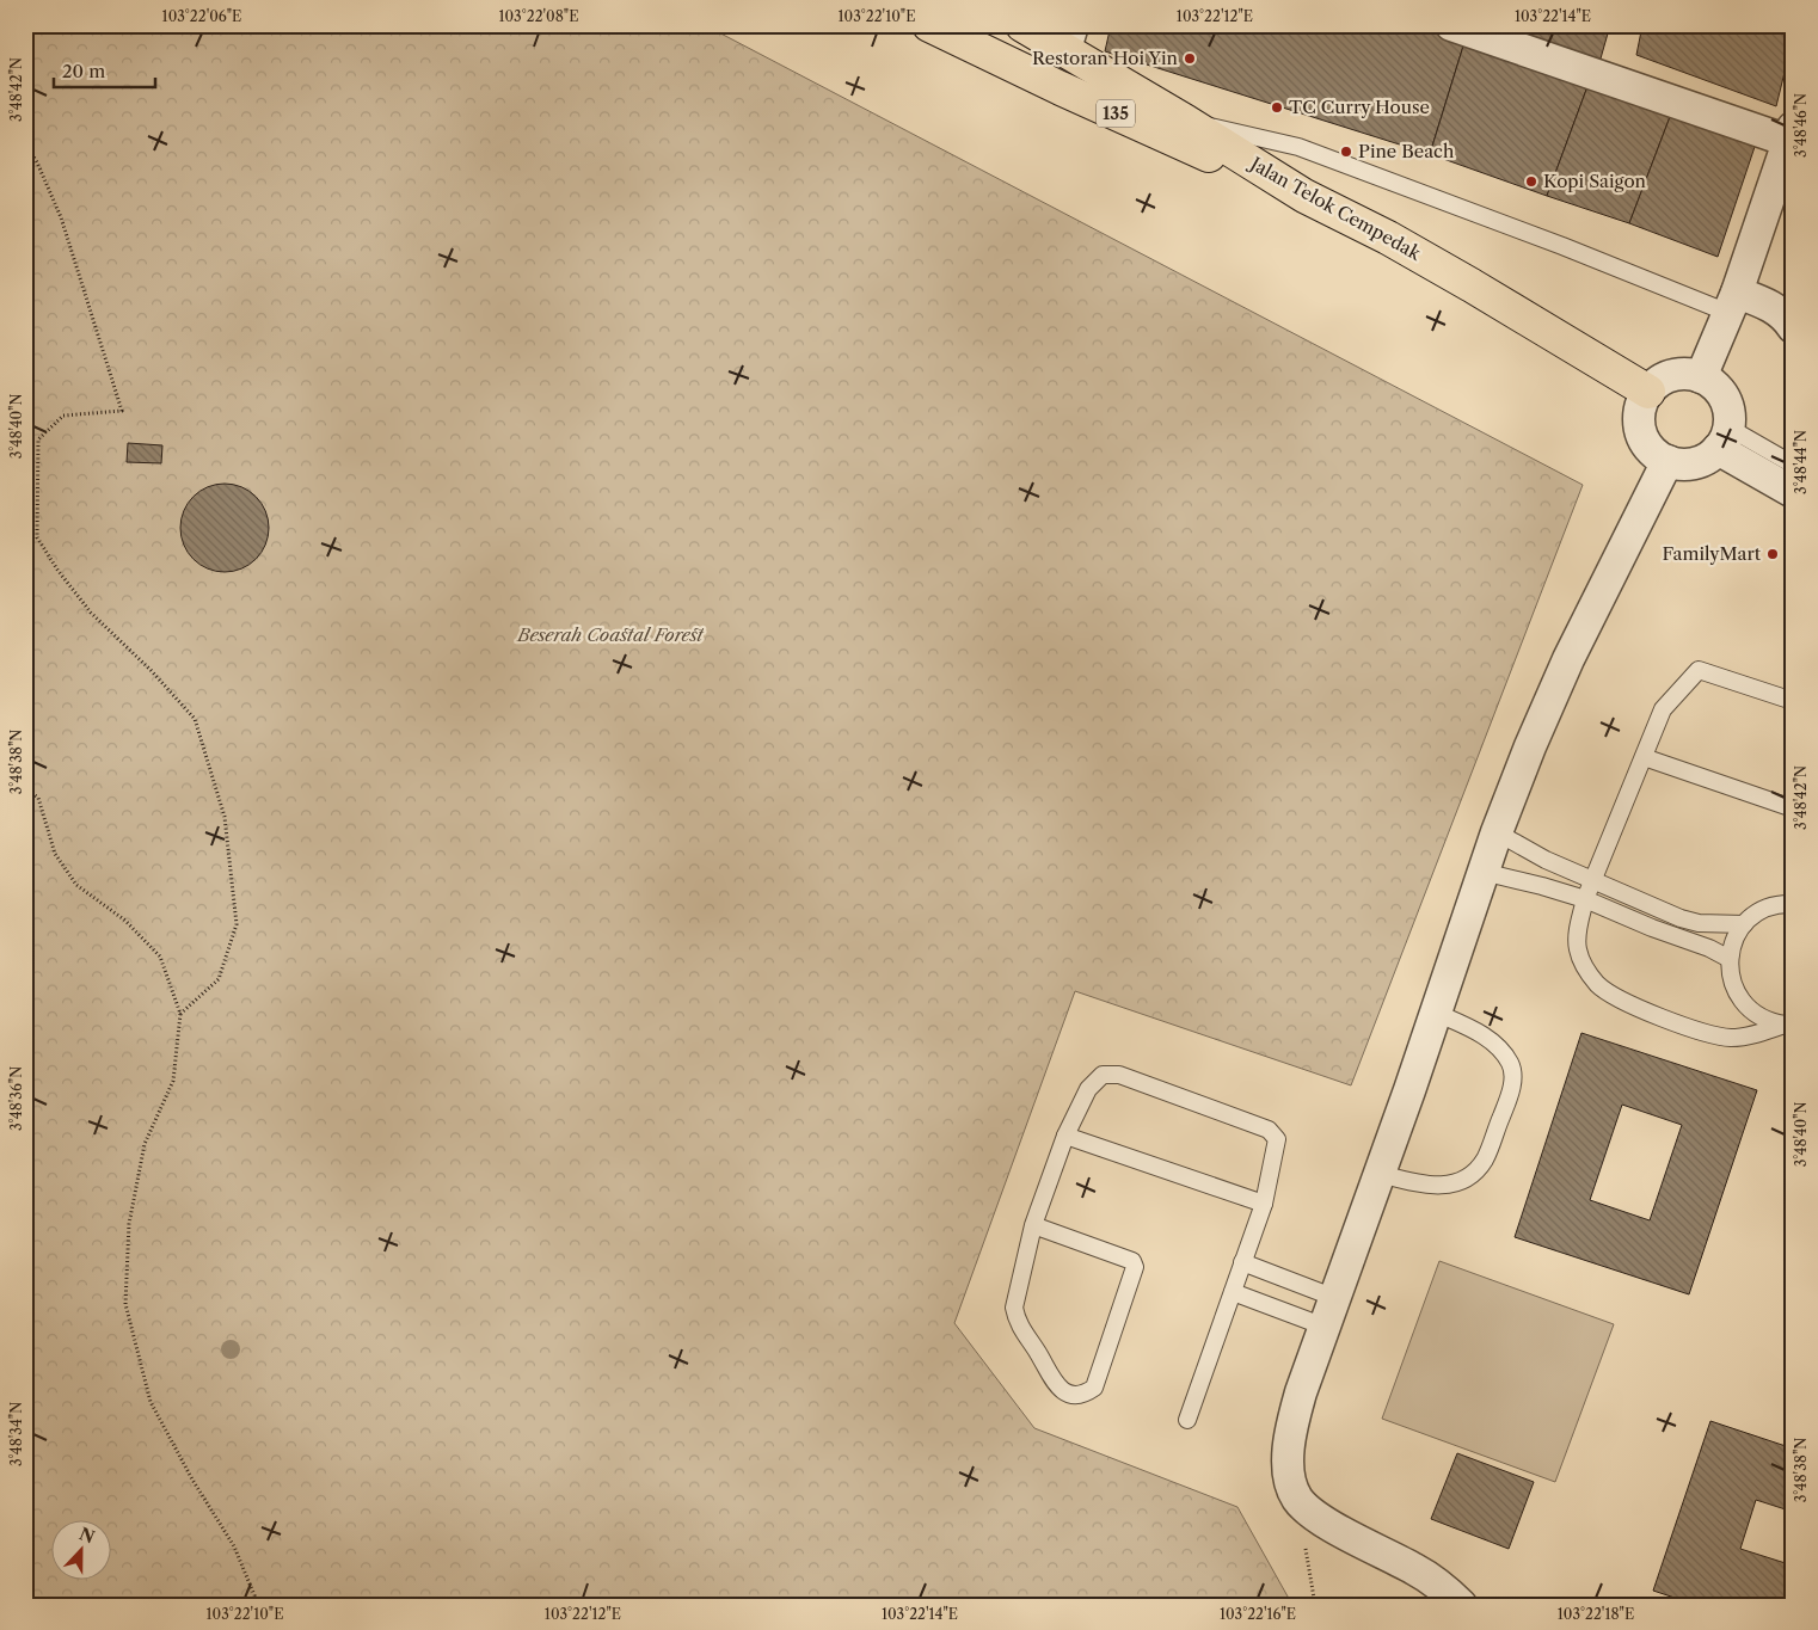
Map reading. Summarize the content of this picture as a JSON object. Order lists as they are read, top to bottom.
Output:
{
  "streets": {
    "main road": ["135", "Jalan Telok Cempedak"]
  },
  "crossings": [
    ["135", "Jalan Telok Cempedak"]
  ],
  "parks": ["Beserah Coastal Forest"],
  "places": [
    "Restoran Hoi Yin",
    "TC Curry House",
    "Pine Beach",
    "Kopi Saigon",
    "FamilyMart"
  ],
  "scale_bar": "20 m",
  "north": "top",
  "coordinates": [
    "103°22'06\"E",
    "103°22'08\"E",
    "103°22'10\"E",
    "103°22'12\"E",
    "103°22'14\"E",
    "3°48'42\"N",
    "3°48'46\"N",
    "3°48'40\"N",
    "3°48'44\"N",
    "3°48'38\"N",
    "3°48'36\"N",
    "3°48'34\"N",
    "103°22'16\"E",
    "103°22'18\"E"
  ]
}
